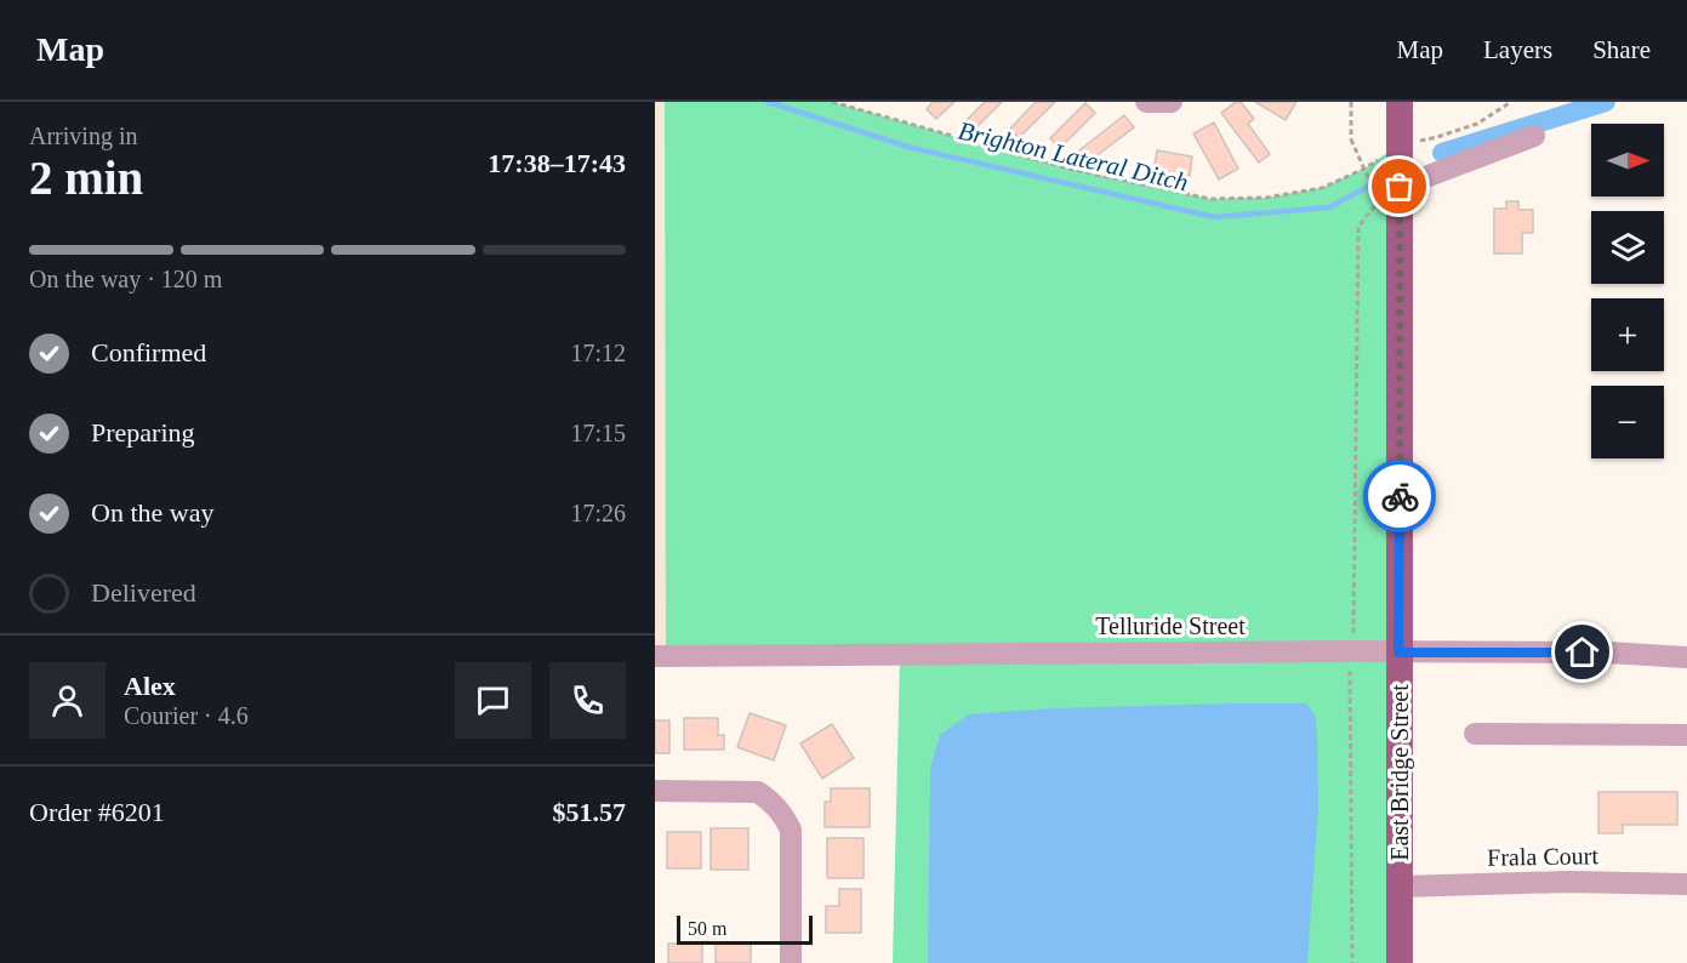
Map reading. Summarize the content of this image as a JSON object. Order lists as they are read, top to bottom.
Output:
{
  "streets": {
    "main road": ["East Bridge Street"],
    "street": ["Telluride Street", "Frala Court"]
  },
  "crossings": [
    ["Telluride Street", "East Bridge Street"],
    ["East Bridge Street", "Frala Court"]
  ],
  "water": ["Brighton Lateral Ditch"],
  "scale_bar": "50 m",
  "north": "right",
  "page": {
    "header": "Map",
    "nav": ["Map", "Layers", "Share"],
    "heading": ["2 min", "Arriving in", "17:38–17:43"],
    "panel": [
      "Alex",
      "Courier · 4.6",
      "Order #6201",
      "$51.57"
    ],
    "map_buttons": ["+", "−"],
    "bar": "On the way · 120 m",
    "list": [
      ["Confirmed", "17:12"],
      ["Preparing", "17:15"],
      ["On the way", "17:26"],
      "Delivered"
    ],
    "scale": "50 m"
  }
}
